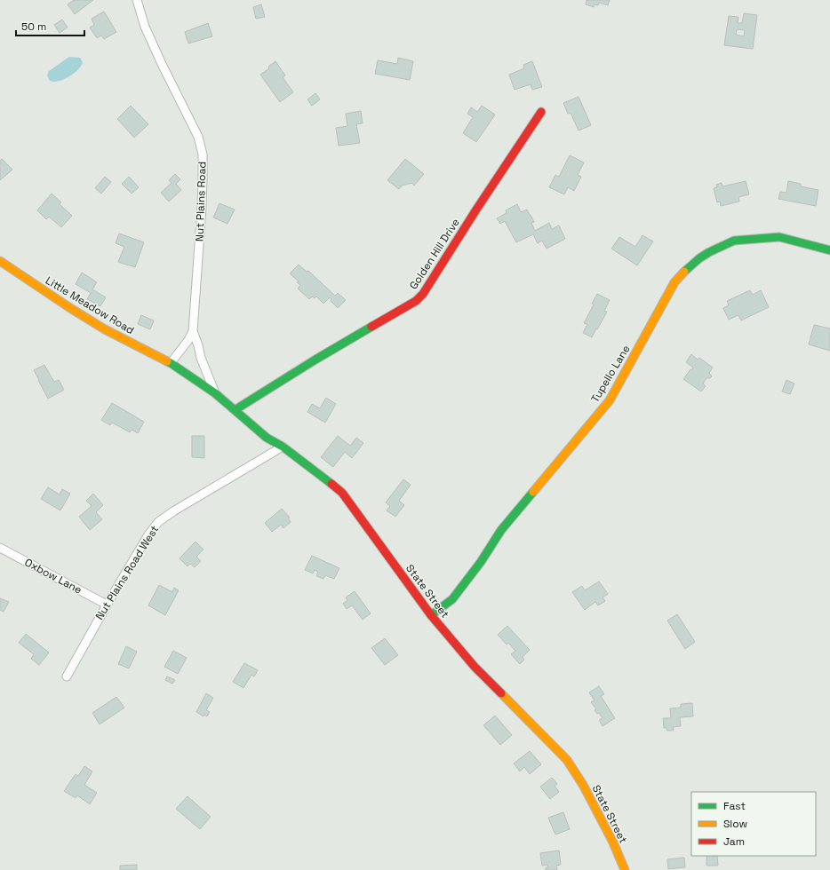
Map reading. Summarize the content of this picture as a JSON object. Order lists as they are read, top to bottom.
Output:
{
  "streets": {
    "street": [
      "Nut Plains Road",
      "Golden Hill Drive",
      "Little Meadow Road",
      "Tupello Lane",
      "Nut Plains Road West",
      "Oxbow Lane",
      "State Street"
    ]
  },
  "crossings": [
    ["Nut Plains Road", "Little Meadow Road"],
    ["Nut Plains Road", "State Street"],
    ["Golden Hill Drive", "State Street"],
    ["Little Meadow Road", "State Street"],
    ["Tupello Lane", "State Street"],
    ["Nut Plains Road West", "Oxbow Lane"],
    ["Nut Plains Road West", "State Street"]
  ],
  "legend": ["Fast", "Slow", "Jam"],
  "scale_bar": "50 m"
}
